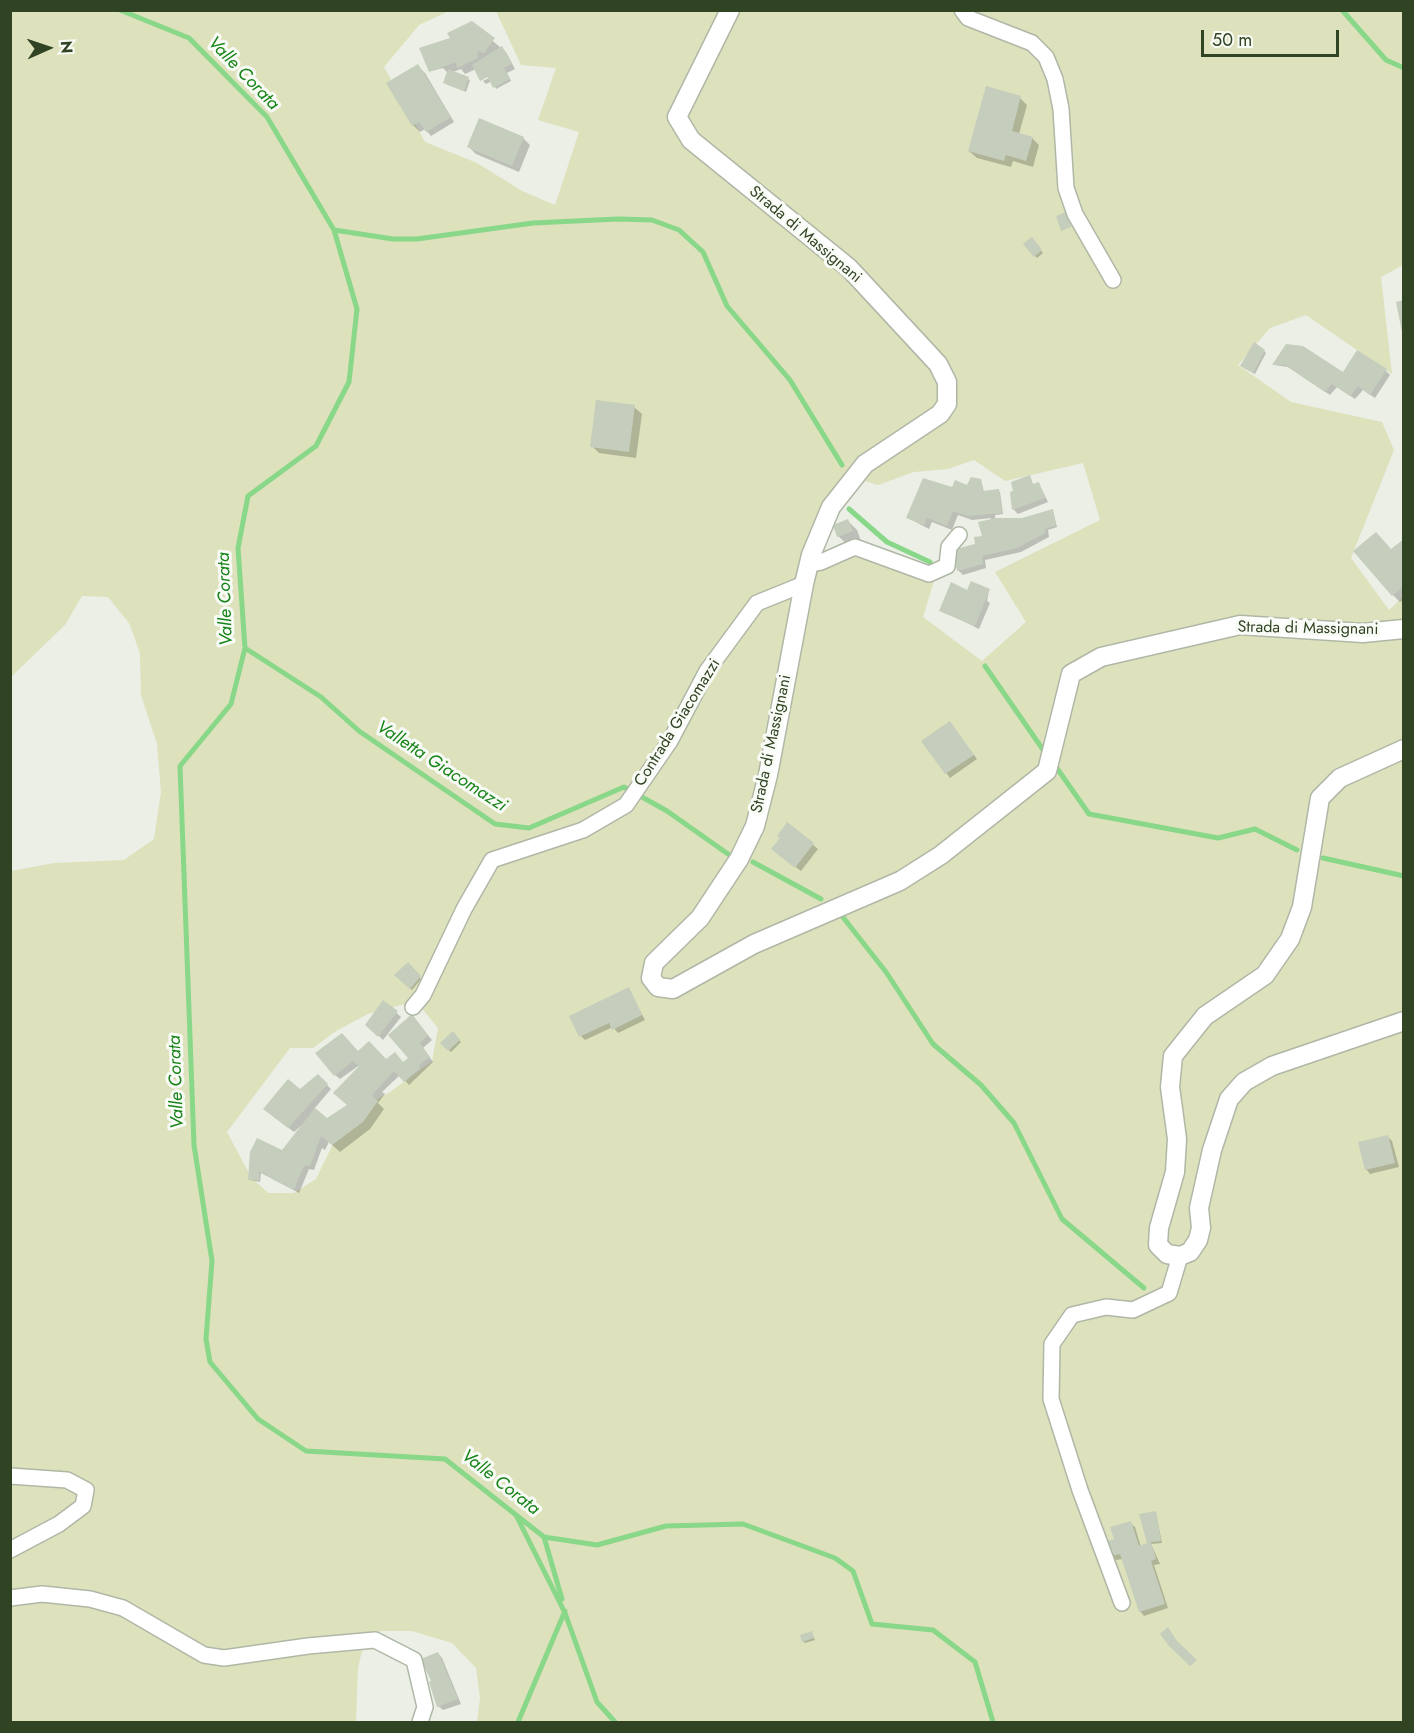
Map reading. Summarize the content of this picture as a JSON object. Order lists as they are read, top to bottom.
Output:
{
  "streets": {
    "street": ["Strada di Massignani", "Contrada Giacomazzi"]
  },
  "crossings": [
    ["Strada di Massignani", "Contrada Giacomazzi"]
  ],
  "water": ["Valle Corata", "Valletta Giacomazzi"],
  "scale_bar": "50 m",
  "north": "right"
}
